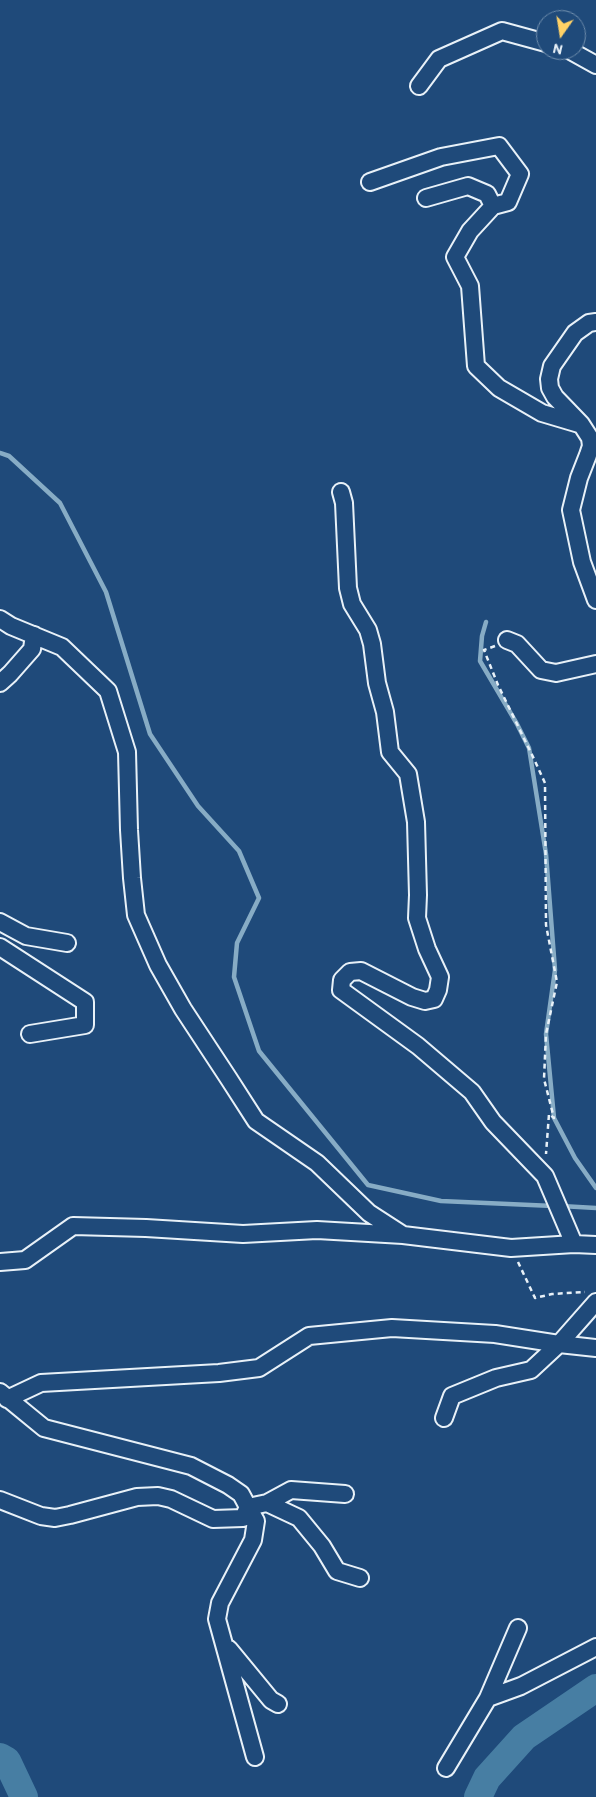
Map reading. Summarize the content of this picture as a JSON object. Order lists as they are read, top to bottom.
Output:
{
  "north": "bottom"
}
